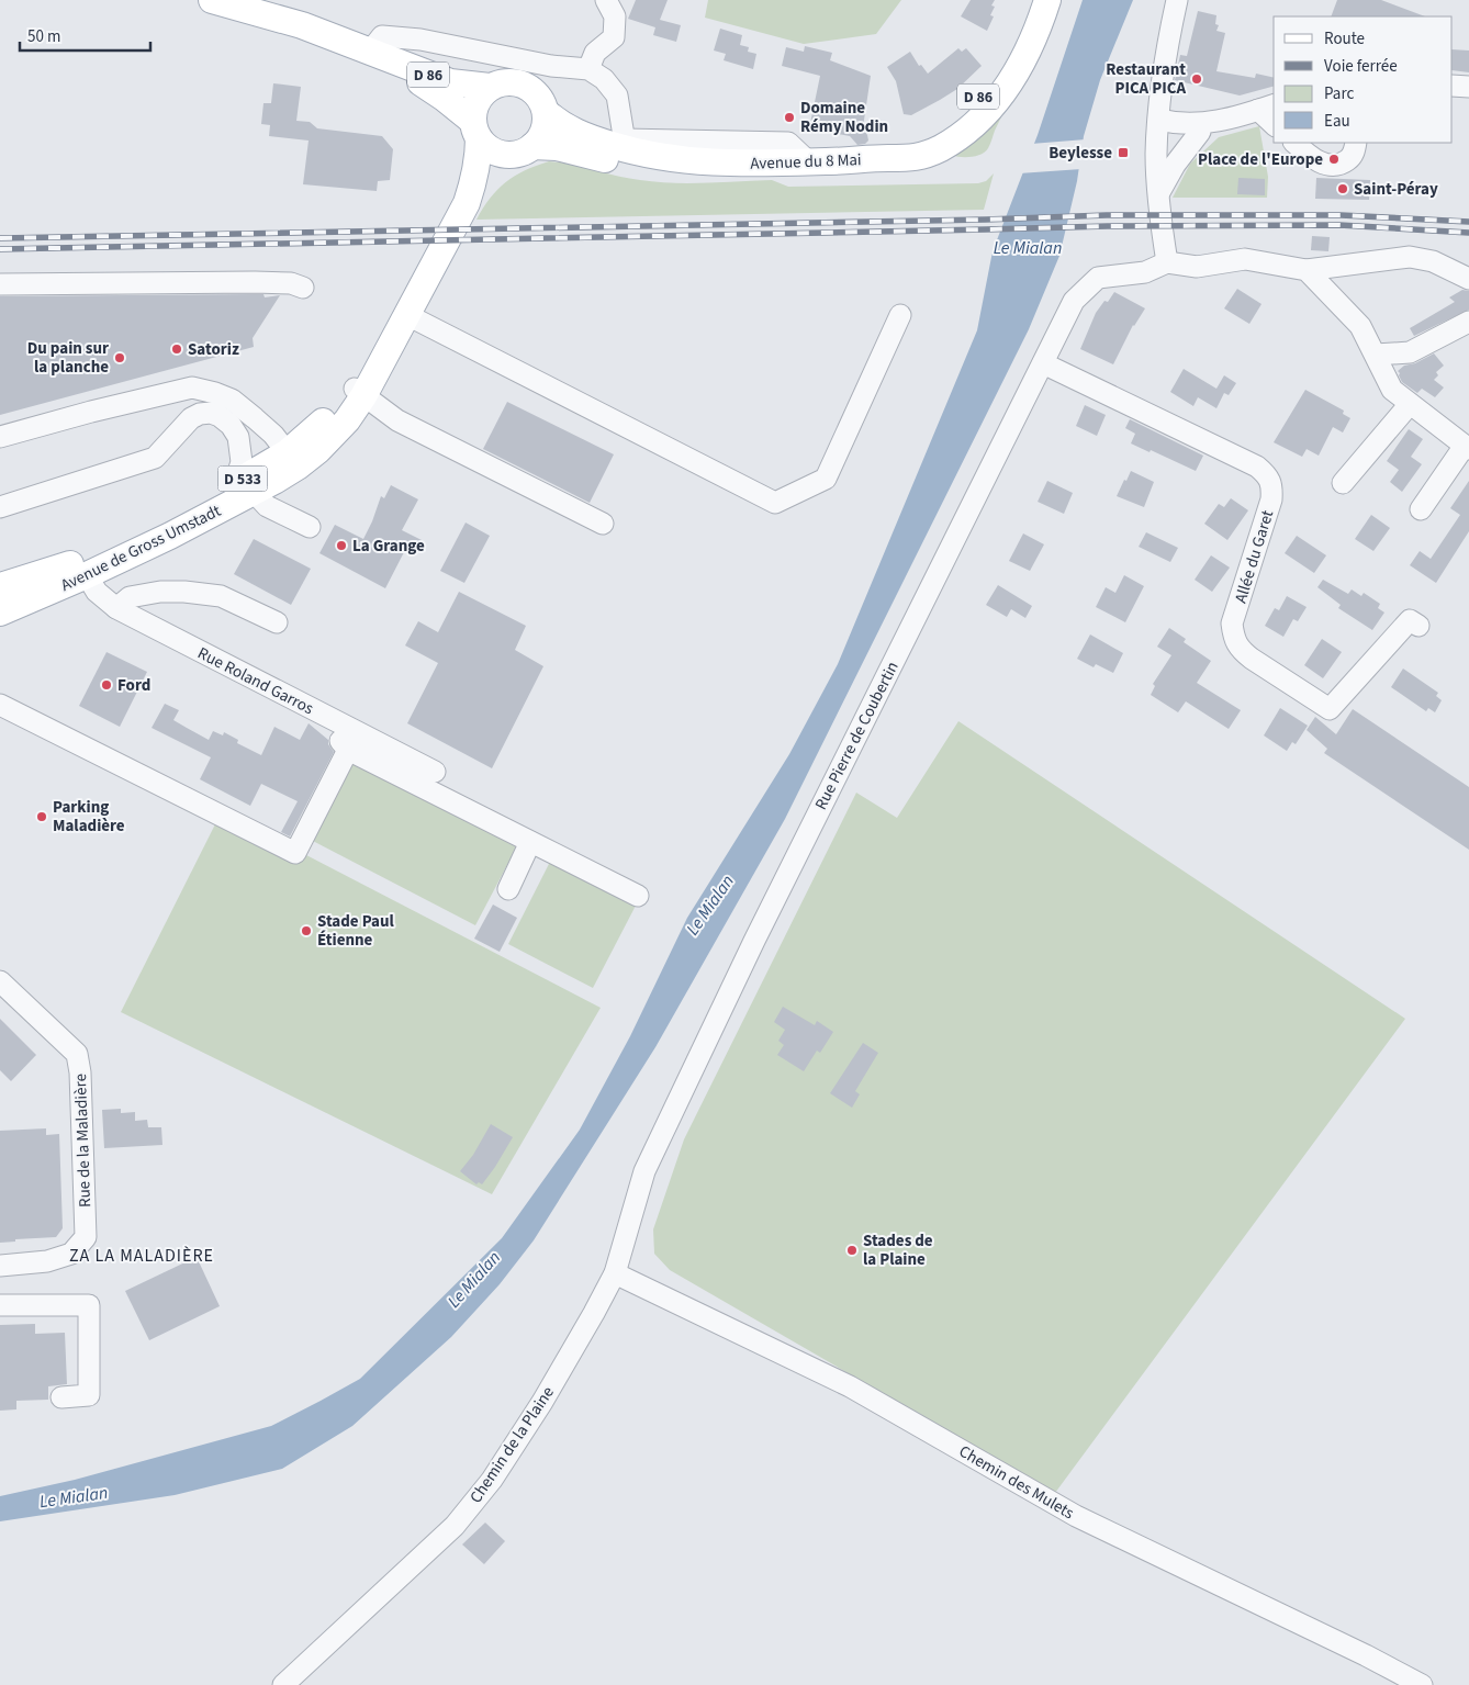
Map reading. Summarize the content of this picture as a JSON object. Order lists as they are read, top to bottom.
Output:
{
  "streets": {
    "main road": [
      "D 86",
      "Avenue du 8 Mai",
      "D 533",
      "Avenue de Gross Umstadt"
    ],
    "street": [
      "Allée du Garet",
      "Rue Roland Garros",
      "Rue Pierre de Coubertin",
      "Rue de la Maladière",
      "Chemin de la Plaine",
      "Chemin des Mulets"
    ]
  },
  "crossings": [
    ["D 86", "Avenue du 8 Mai"],
    ["D 86", "Avenue de Gross Umstadt"],
    ["Avenue de Gross Umstadt", "Rue Roland Garros"],
    ["Allée du Garet", "Rue Pierre de Coubertin"],
    ["Rue Pierre de Coubertin", "Chemin de la Plaine"],
    ["Rue Pierre de Coubertin", "Chemin des Mulets"],
    ["Chemin de la Plaine", "Chemin des Mulets"]
  ],
  "districts": ["ZA LA MALADIÈRE"],
  "water": ["Le Mialan"],
  "places": {
    "other": [
      "Restaurant PICA PICA",
      "Domaine Rémy Nodin",
      "Place de l'Europe",
      "Saint-Péray",
      "Satoriz",
      "Du pain sur la planche",
      "La Grange",
      "Ford",
      "Parking Maladière",
      "Stade Paul Étienne",
      "Stades de la Plaine"
    ],
    "transit": ["Beylesse"]
  },
  "legend": [
    "Route",
    "Voie ferrée",
    "Parc",
    "Eau"
  ],
  "scale_bar": "50 m"
}
